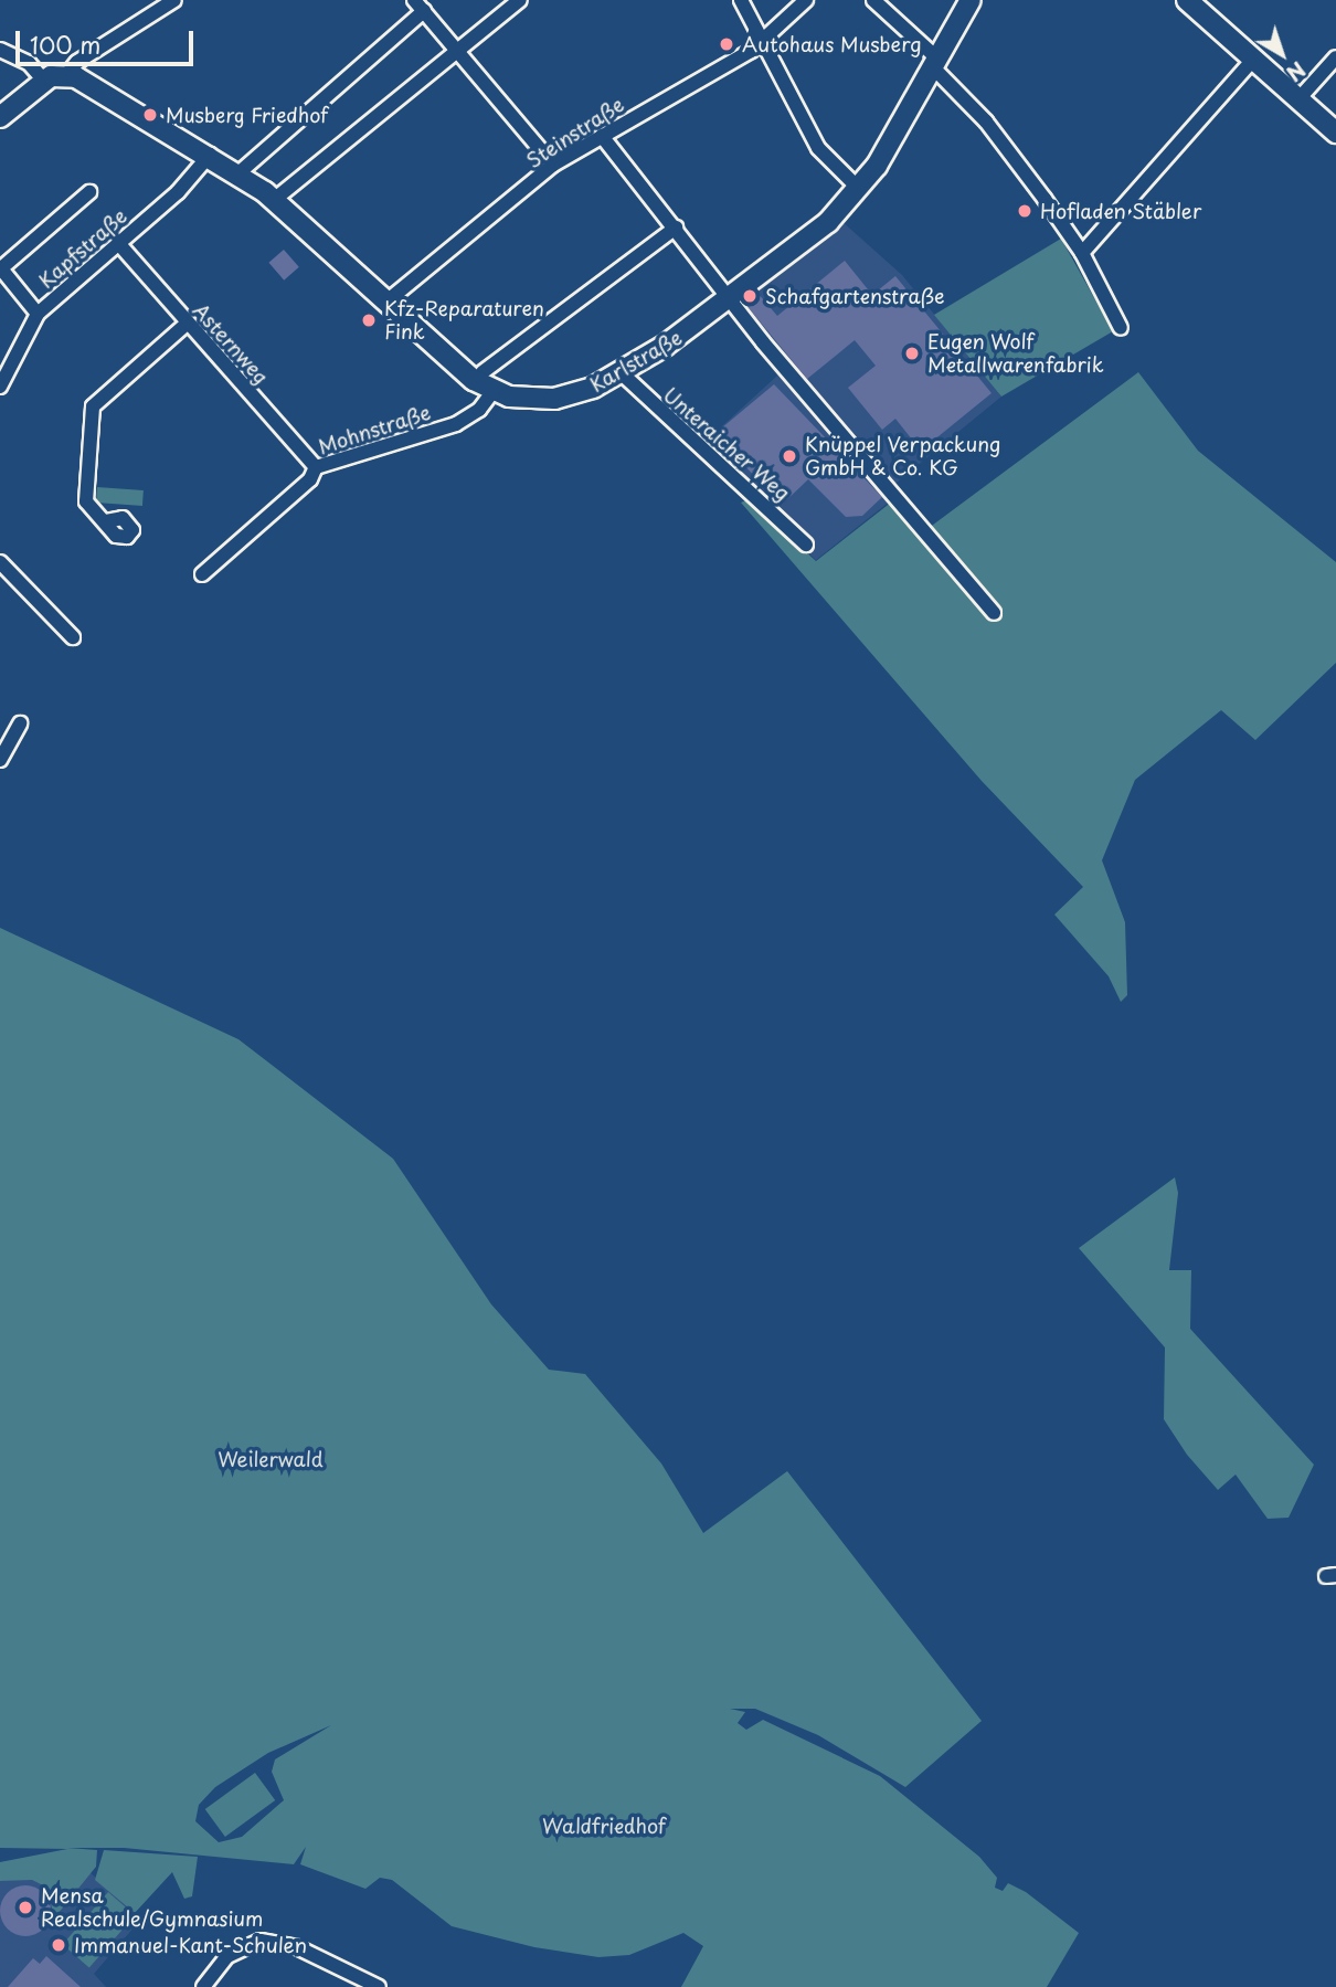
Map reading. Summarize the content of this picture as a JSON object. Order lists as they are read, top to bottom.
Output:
{
  "streets": {
    "main road": ["Karlstraße"],
    "street": [
      "Steinstraße",
      "Kapfstraße",
      "Asternweg",
      "Mohnstraße",
      "Unteraicher Weg"
    ]
  },
  "crossings": [
    ["Steinstraße", "Karlstraße"],
    ["Kapfstraße", "Asternweg"],
    ["Kapfstraße", "Karlstraße"],
    ["Asternweg", "Mohnstraße"],
    ["Karlstraße", "Mohnstraße"],
    ["Karlstraße", "Unteraicher Weg"]
  ],
  "parks": ["Weilerwald", "Waldfriedhof"],
  "places": [
    "Autohaus Musberg",
    "Musberg Friedhof",
    "Hofladen Stäbler",
    "Schafgartenstraße",
    "Kfz-Reparaturen Fink",
    "Eugen Wolf Metallwarenfabrik",
    "Knüppel Verpackung GmbH & Co. KG",
    "Mensa Realschule/Gymnasium",
    "Immanuel-Kant-Schulen"
  ],
  "scale_bar": "100 m",
  "north": "bottom right"
}
